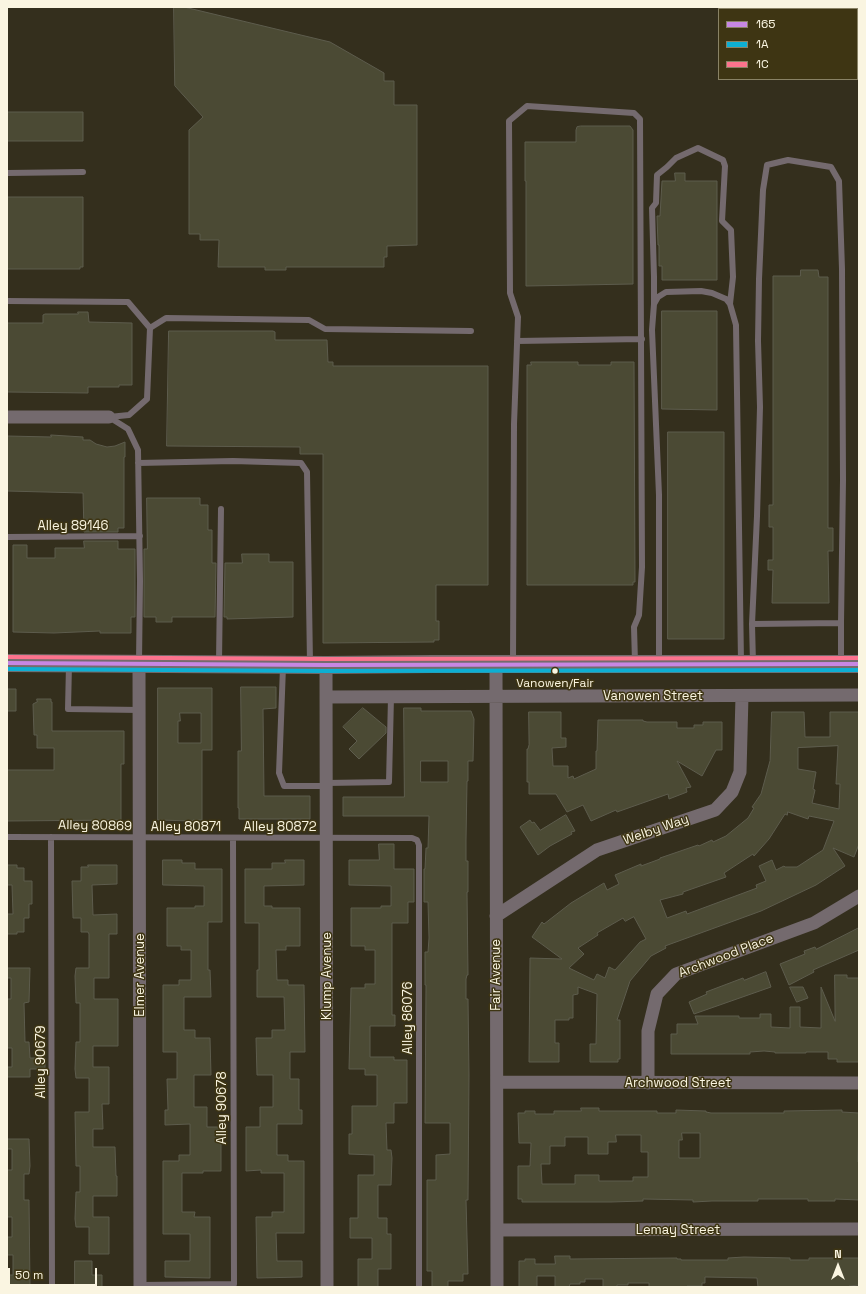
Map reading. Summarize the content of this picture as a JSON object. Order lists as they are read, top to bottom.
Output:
{
  "streets": {
    "street": [
      "Vanowen Street",
      "Welby Way",
      "Archwood Place",
      "Elmer Avenue",
      "Fair Avenue",
      "Klump Avenue",
      "Archwood Street",
      "Lemay Street"
    ],
    "lane": [
      "Alley 89146",
      "Alley 80869",
      "Alley 80871",
      "Alley 80872",
      "Alley 86076",
      "Alley 90679",
      "Alley 90678"
    ]
  },
  "crossings": [
    ["Vanowen Street", "Welby Way"],
    ["Vanowen Street", "Fair Avenue"],
    ["Vanowen Street", "Klump Avenue"],
    ["Alley 80869", "Alley 80871"],
    ["Alley 80869", "Elmer Avenue"],
    ["Alley 80869", "Alley 90679"],
    ["Alley 80871", "Alley 80872"],
    ["Alley 80871", "Elmer Avenue"],
    ["Alley 80871", "Alley 90678"],
    ["Alley 80872", "Klump Avenue"],
    ["Alley 80872", "Alley 86076"],
    ["Alley 80872", "Alley 90678"],
    ["Welby Way", "Fair Avenue"],
    ["Archwood Place", "Archwood Street"],
    ["Elmer Avenue", "Alley 90678"],
    ["Fair Avenue", "Archwood Street"],
    ["Fair Avenue", "Lemay Street"],
    ["Klump Avenue", "Alley 86076"]
  ],
  "places": ["Vanowen/Fair"],
  "lines": ["transit line 1C", "transit line 165", "transit line 1A"],
  "legend": ["165", "1A", "1C"],
  "scale_bar": "50 m",
  "north": "top"
}
